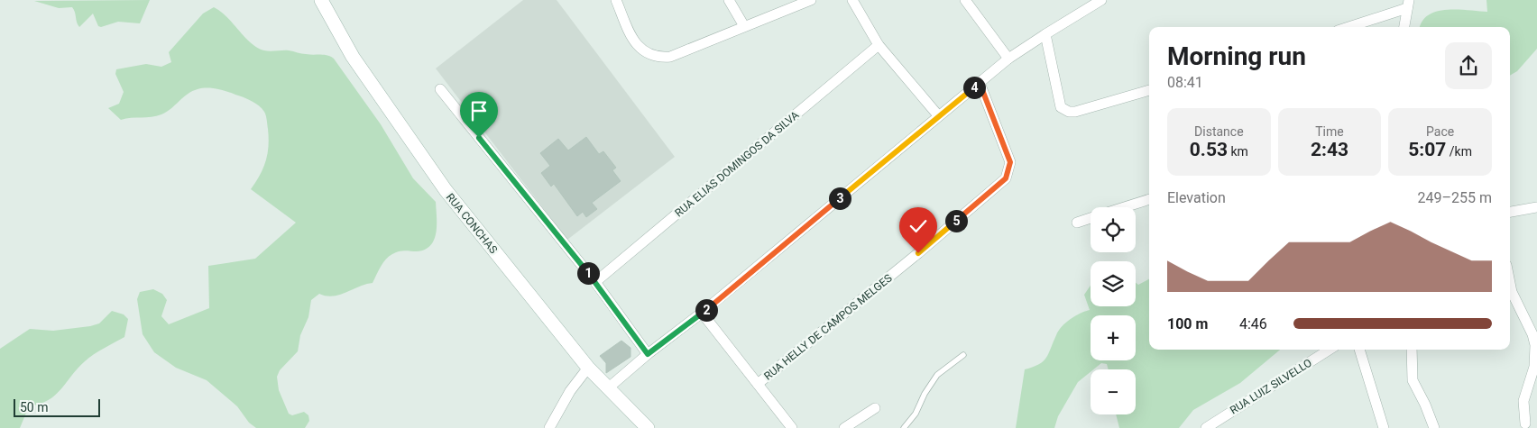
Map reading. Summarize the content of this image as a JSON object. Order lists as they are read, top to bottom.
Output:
{
  "streets": {
    "main road": ["RUA CONCHAS"],
    "street": ["RUA ELIAS DOMINGOS DA SILVA", "RUA HELLY DE CAMPOS MELGES", "RUA LUIZ SILVELLO"]
  },
  "scale_bar": "50 m",
  "page": {
    "heading": ["Morning run", "08:41"],
    "pins": [
      "4",
      "3",
      "5",
      "1",
      "2"
    ],
    "stats": [
      ["Distance", "0.53 km"],
      ["Time", "2:43"],
      ["Pace", "5:07 /km"]
    ],
    "chart": ["Elevation", "249–255 m"],
    "map_buttons": ["+", "−"],
    "list": [
      {
        "name": "100 m",
        "note": "4:46"
      }
    ],
    "scale": "50 m"
  }
}
